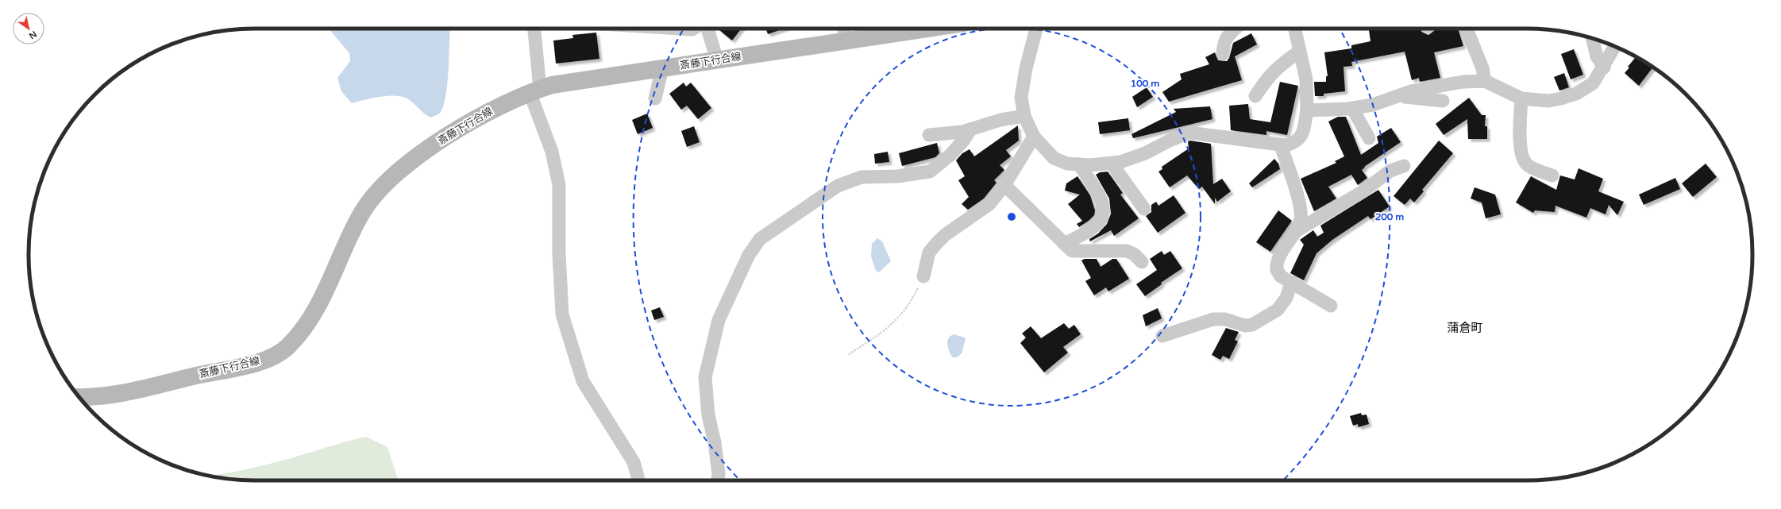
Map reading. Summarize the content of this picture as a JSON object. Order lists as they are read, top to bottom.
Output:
{
  "streets": {
    "main road": ["斎藤下行合線"]
  },
  "districts": ["蒲倉町"],
  "north": "bottom right",
  "rings": ["100 m", "200 m"]
}
